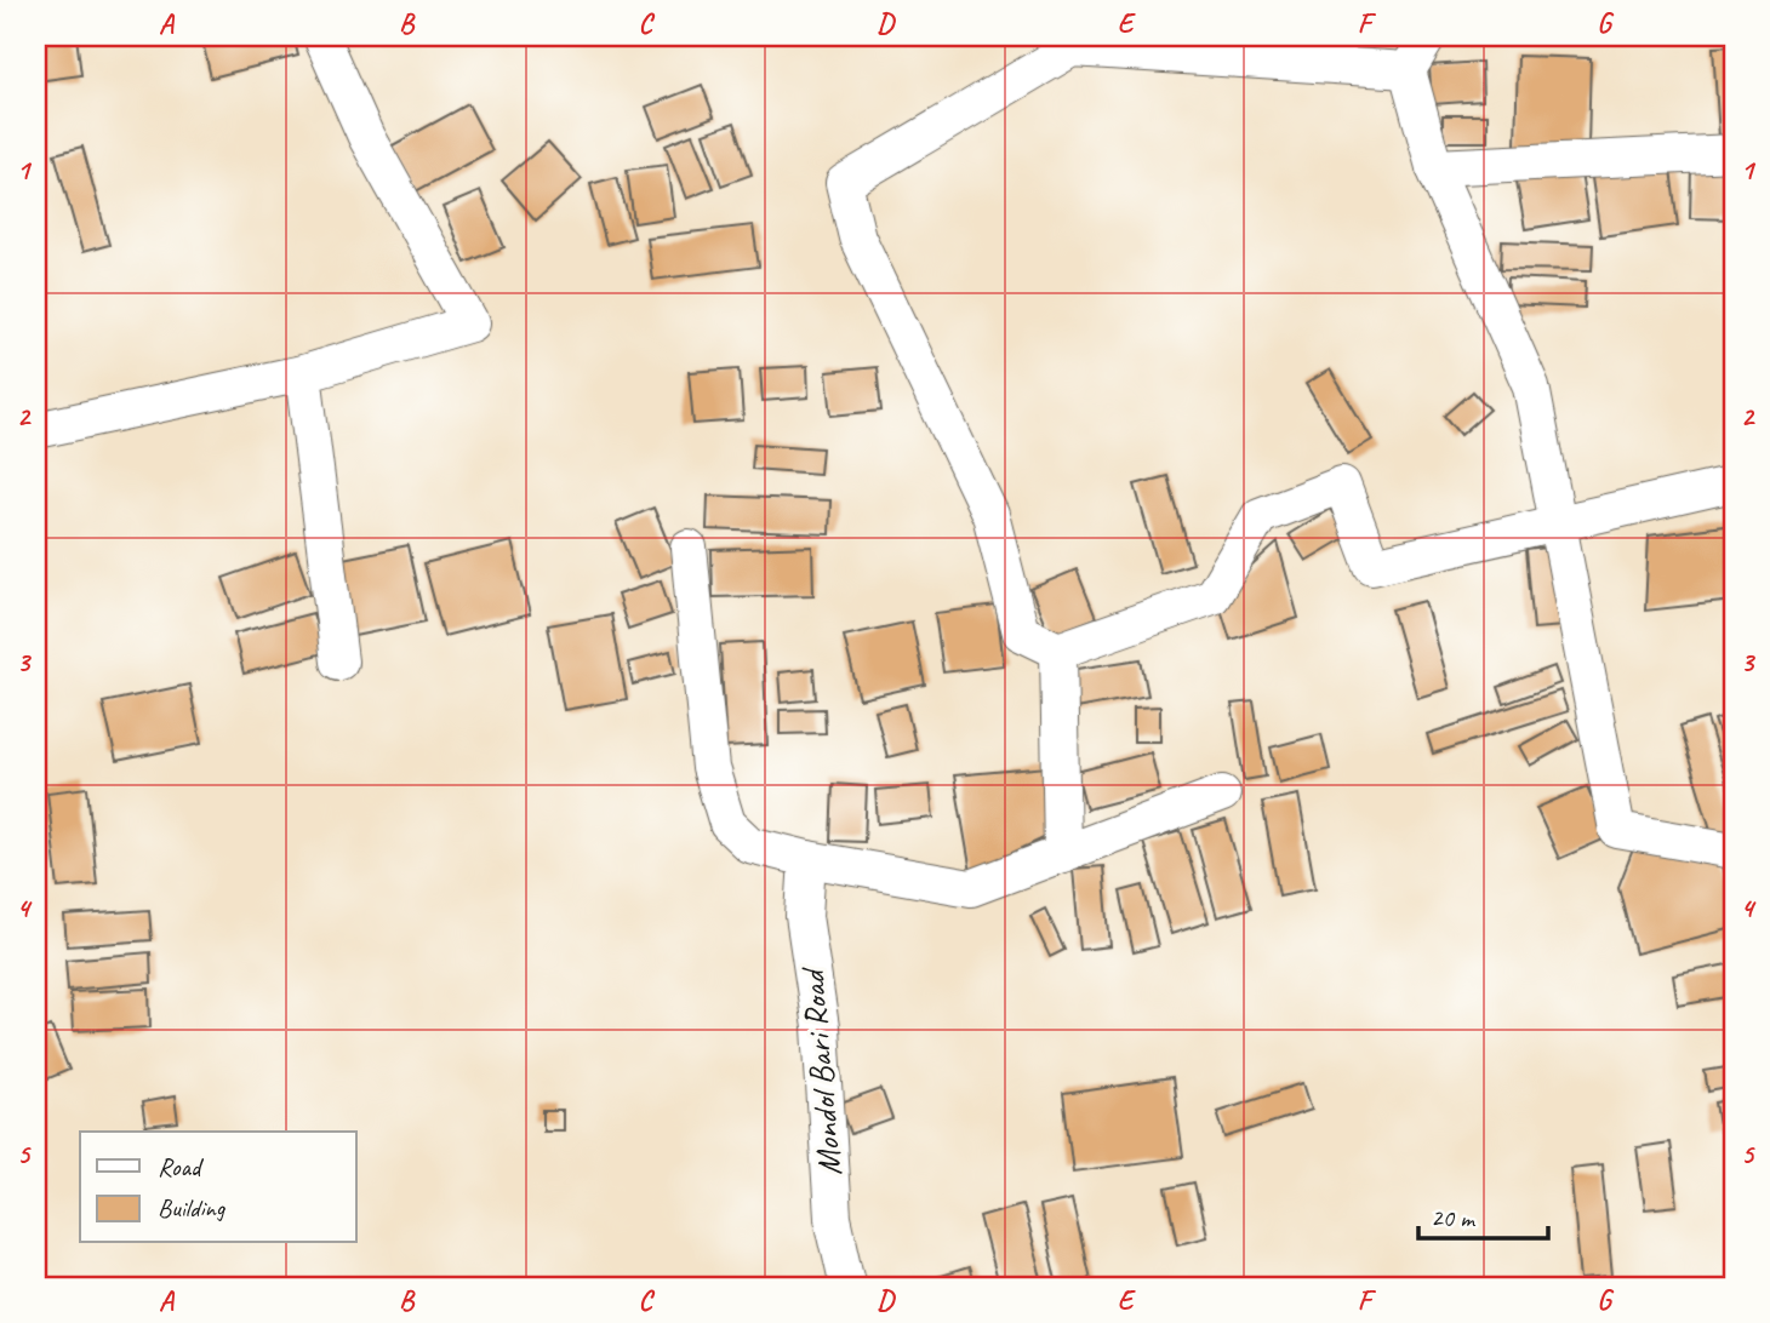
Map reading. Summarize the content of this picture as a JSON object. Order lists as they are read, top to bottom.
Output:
{
  "streets": {
    "street": ["Mondol Bari Road"]
  },
  "legend": ["Road", "Building"],
  "scale_bar": "20 m",
  "grid": {
    "columns": [
      "A",
      "B",
      "C",
      "D",
      "E",
      "F",
      "G"
    ],
    "rows": [
      "1",
      "2",
      "3",
      "4",
      "5"
    ]
  }
}
